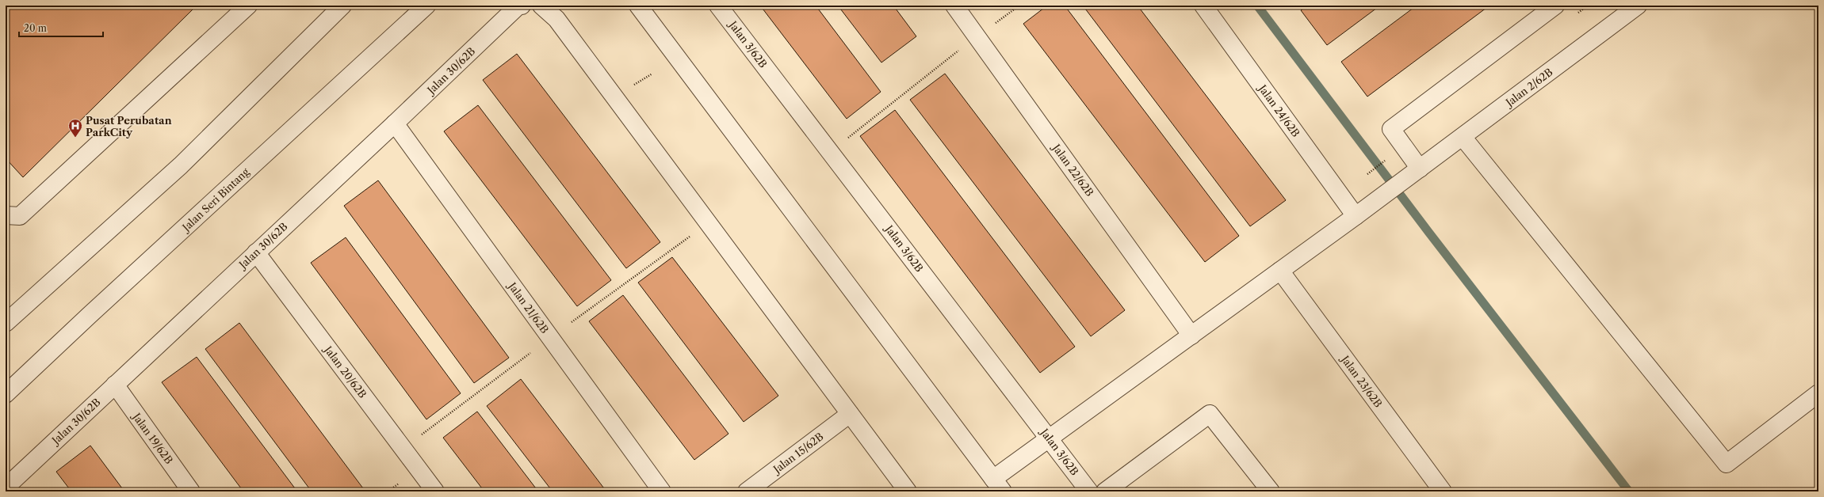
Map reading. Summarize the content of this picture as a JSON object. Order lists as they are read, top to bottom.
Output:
{
  "streets": {
    "street": [
      "Jalan 3/62B",
      "Jalan 30/62B",
      "Jalan 2/62B",
      "Jalan 24/62B",
      "Jalan 22/62B",
      "Jalan Seri Bintang",
      "Jalan 21/62B",
      "Jalan 20/62B",
      "Jalan 23/62B",
      "Jalan 19/62B",
      "Jalan 15/62B"
    ]
  },
  "crossings": [
    ["Jalan 3/62B", "Jalan 2/62B"],
    ["Jalan 30/62B", "Jalan 21/62B"],
    ["Jalan 30/62B", "Jalan 20/62B"],
    ["Jalan 30/62B", "Jalan 19/62B"],
    ["Jalan 2/62B", "Jalan 24/62B"],
    ["Jalan 2/62B", "Jalan 22/62B"],
    ["Jalan 2/62B", "Jalan 23/62B"]
  ],
  "places": {
    "hospital": ["Pusat Perubatan ParkCity"]
  },
  "scale_bar": "20 m"
}
